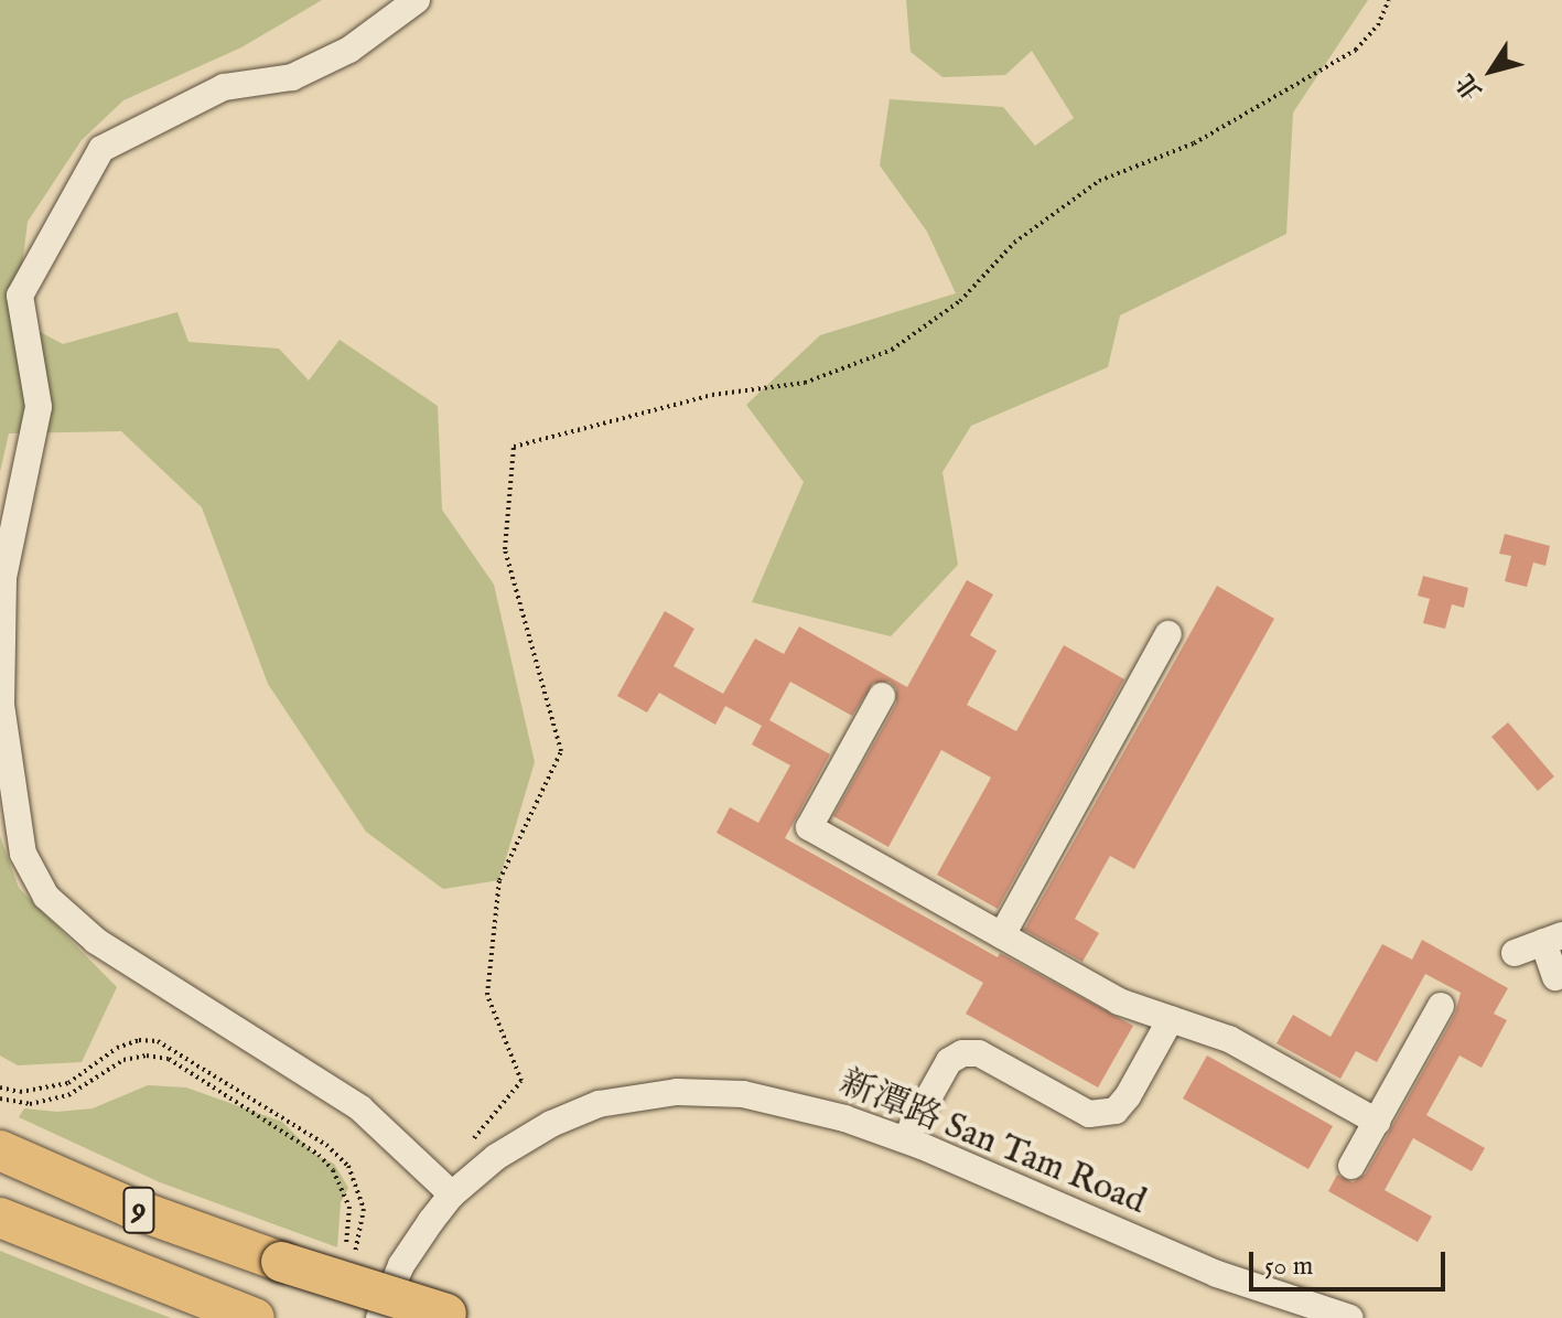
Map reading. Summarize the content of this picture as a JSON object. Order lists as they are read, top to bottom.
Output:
{
  "streets": {
    "highway": ["9"],
    "street": ["新潭路 San Tam Road"]
  },
  "scale_bar": "50 m",
  "north": "bottom left"
}
